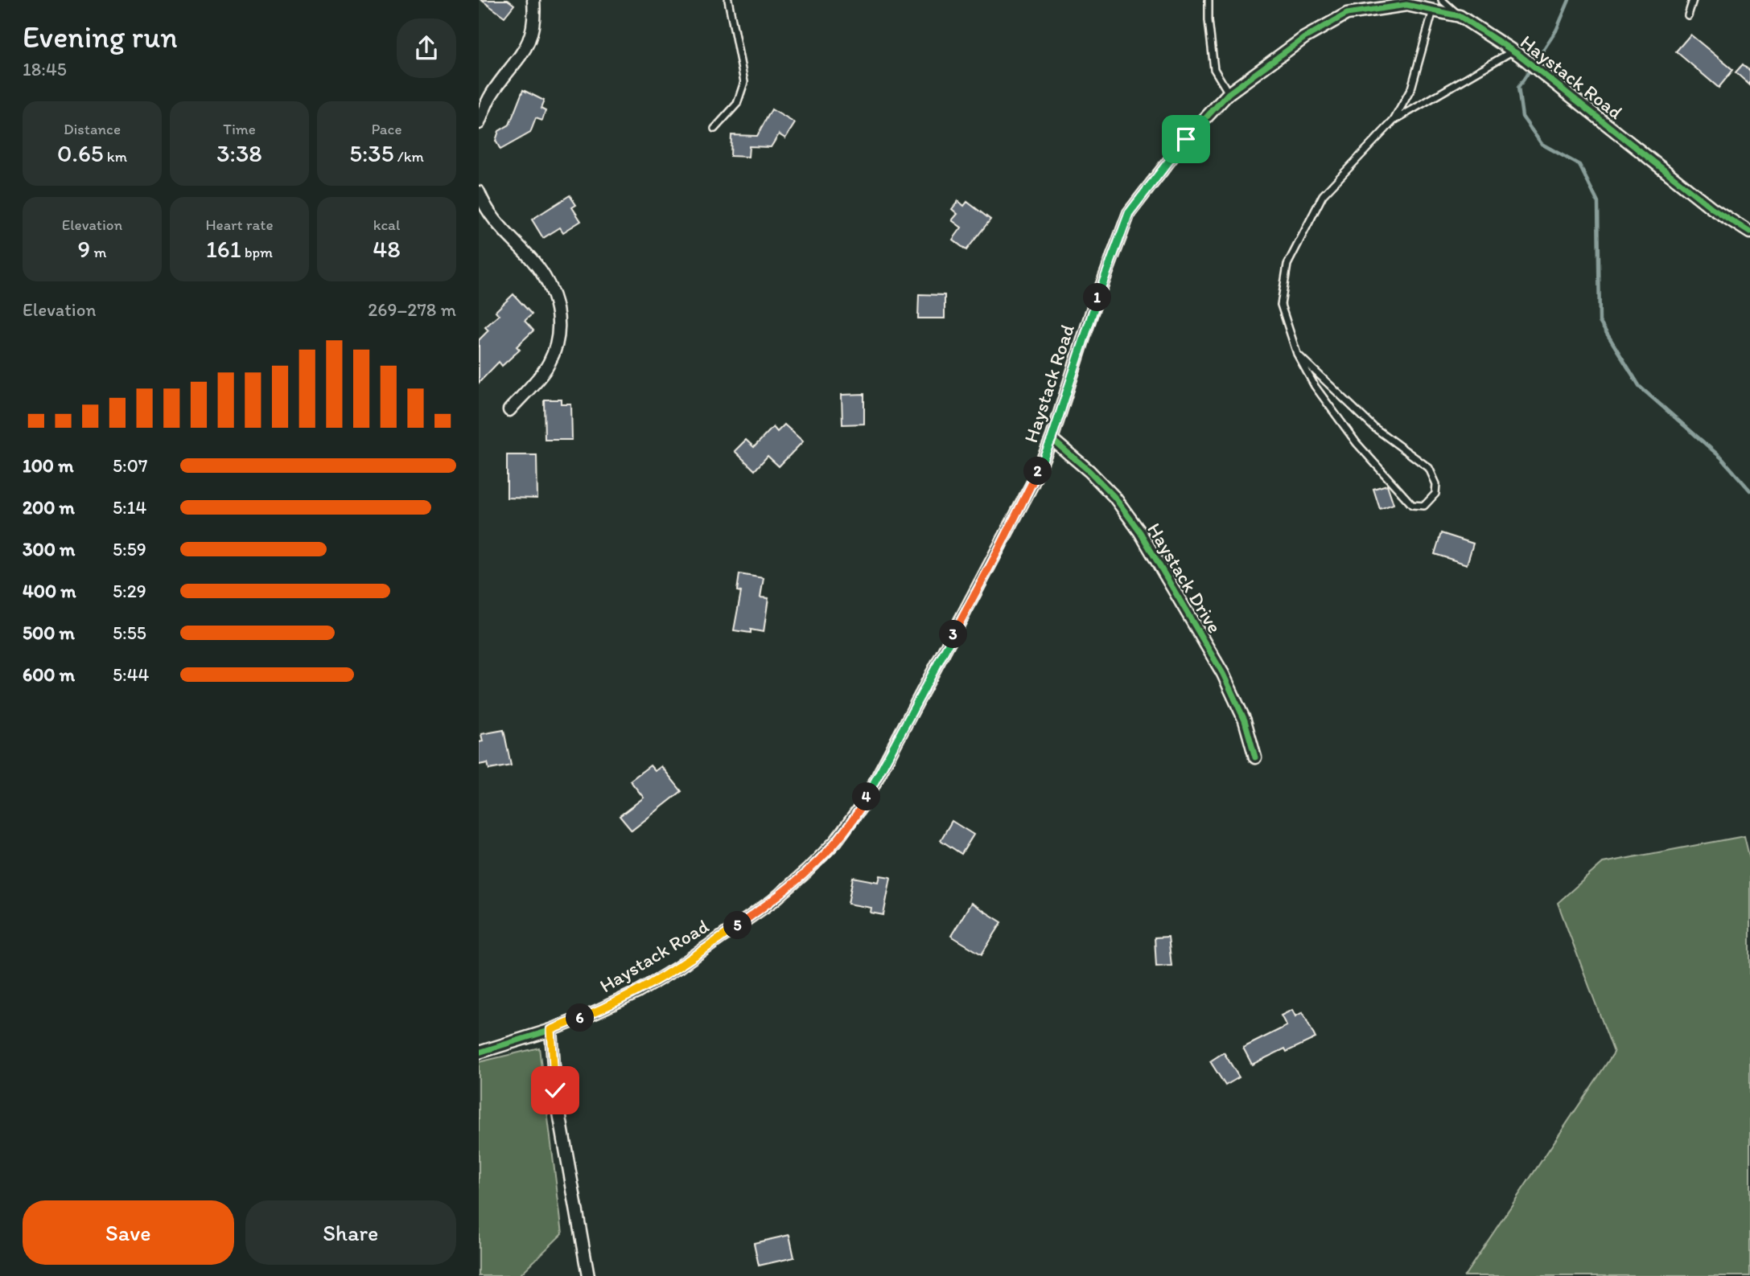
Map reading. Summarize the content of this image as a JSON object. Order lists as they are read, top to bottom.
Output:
{
  "streets": {
    "street": ["Haystack Road", "Haystack Drive"]
  },
  "crossings": [
    ["Haystack Road", "Haystack Drive"]
  ],
  "page": {
    "heading": ["Evening run", "18:45"],
    "stats": [
      ["Distance", "0.65 km"],
      ["Time", "3:38"],
      ["Pace", "5:35 /km"],
      ["Elevation", "9 m"],
      ["Heart rate", "161 bpm"],
      ["kcal", "48"]
    ],
    "pins": [
      "1",
      "2",
      "3",
      "4",
      "5",
      "6"
    ],
    "chart": ["Elevation", "269–278 m"],
    "list": [
      {
        "name": "100 m",
        "note": "5:07"
      },
      {
        "name": "200 m",
        "note": "5:14"
      },
      {
        "name": "300 m",
        "note": "5:59"
      },
      {
        "name": "400 m",
        "note": "5:29"
      },
      {
        "name": "500 m",
        "note": "5:55"
      },
      {
        "name": "600 m",
        "note": "5:44"
      }
    ],
    "buttons": ["Save", "Share"]
  }
}
